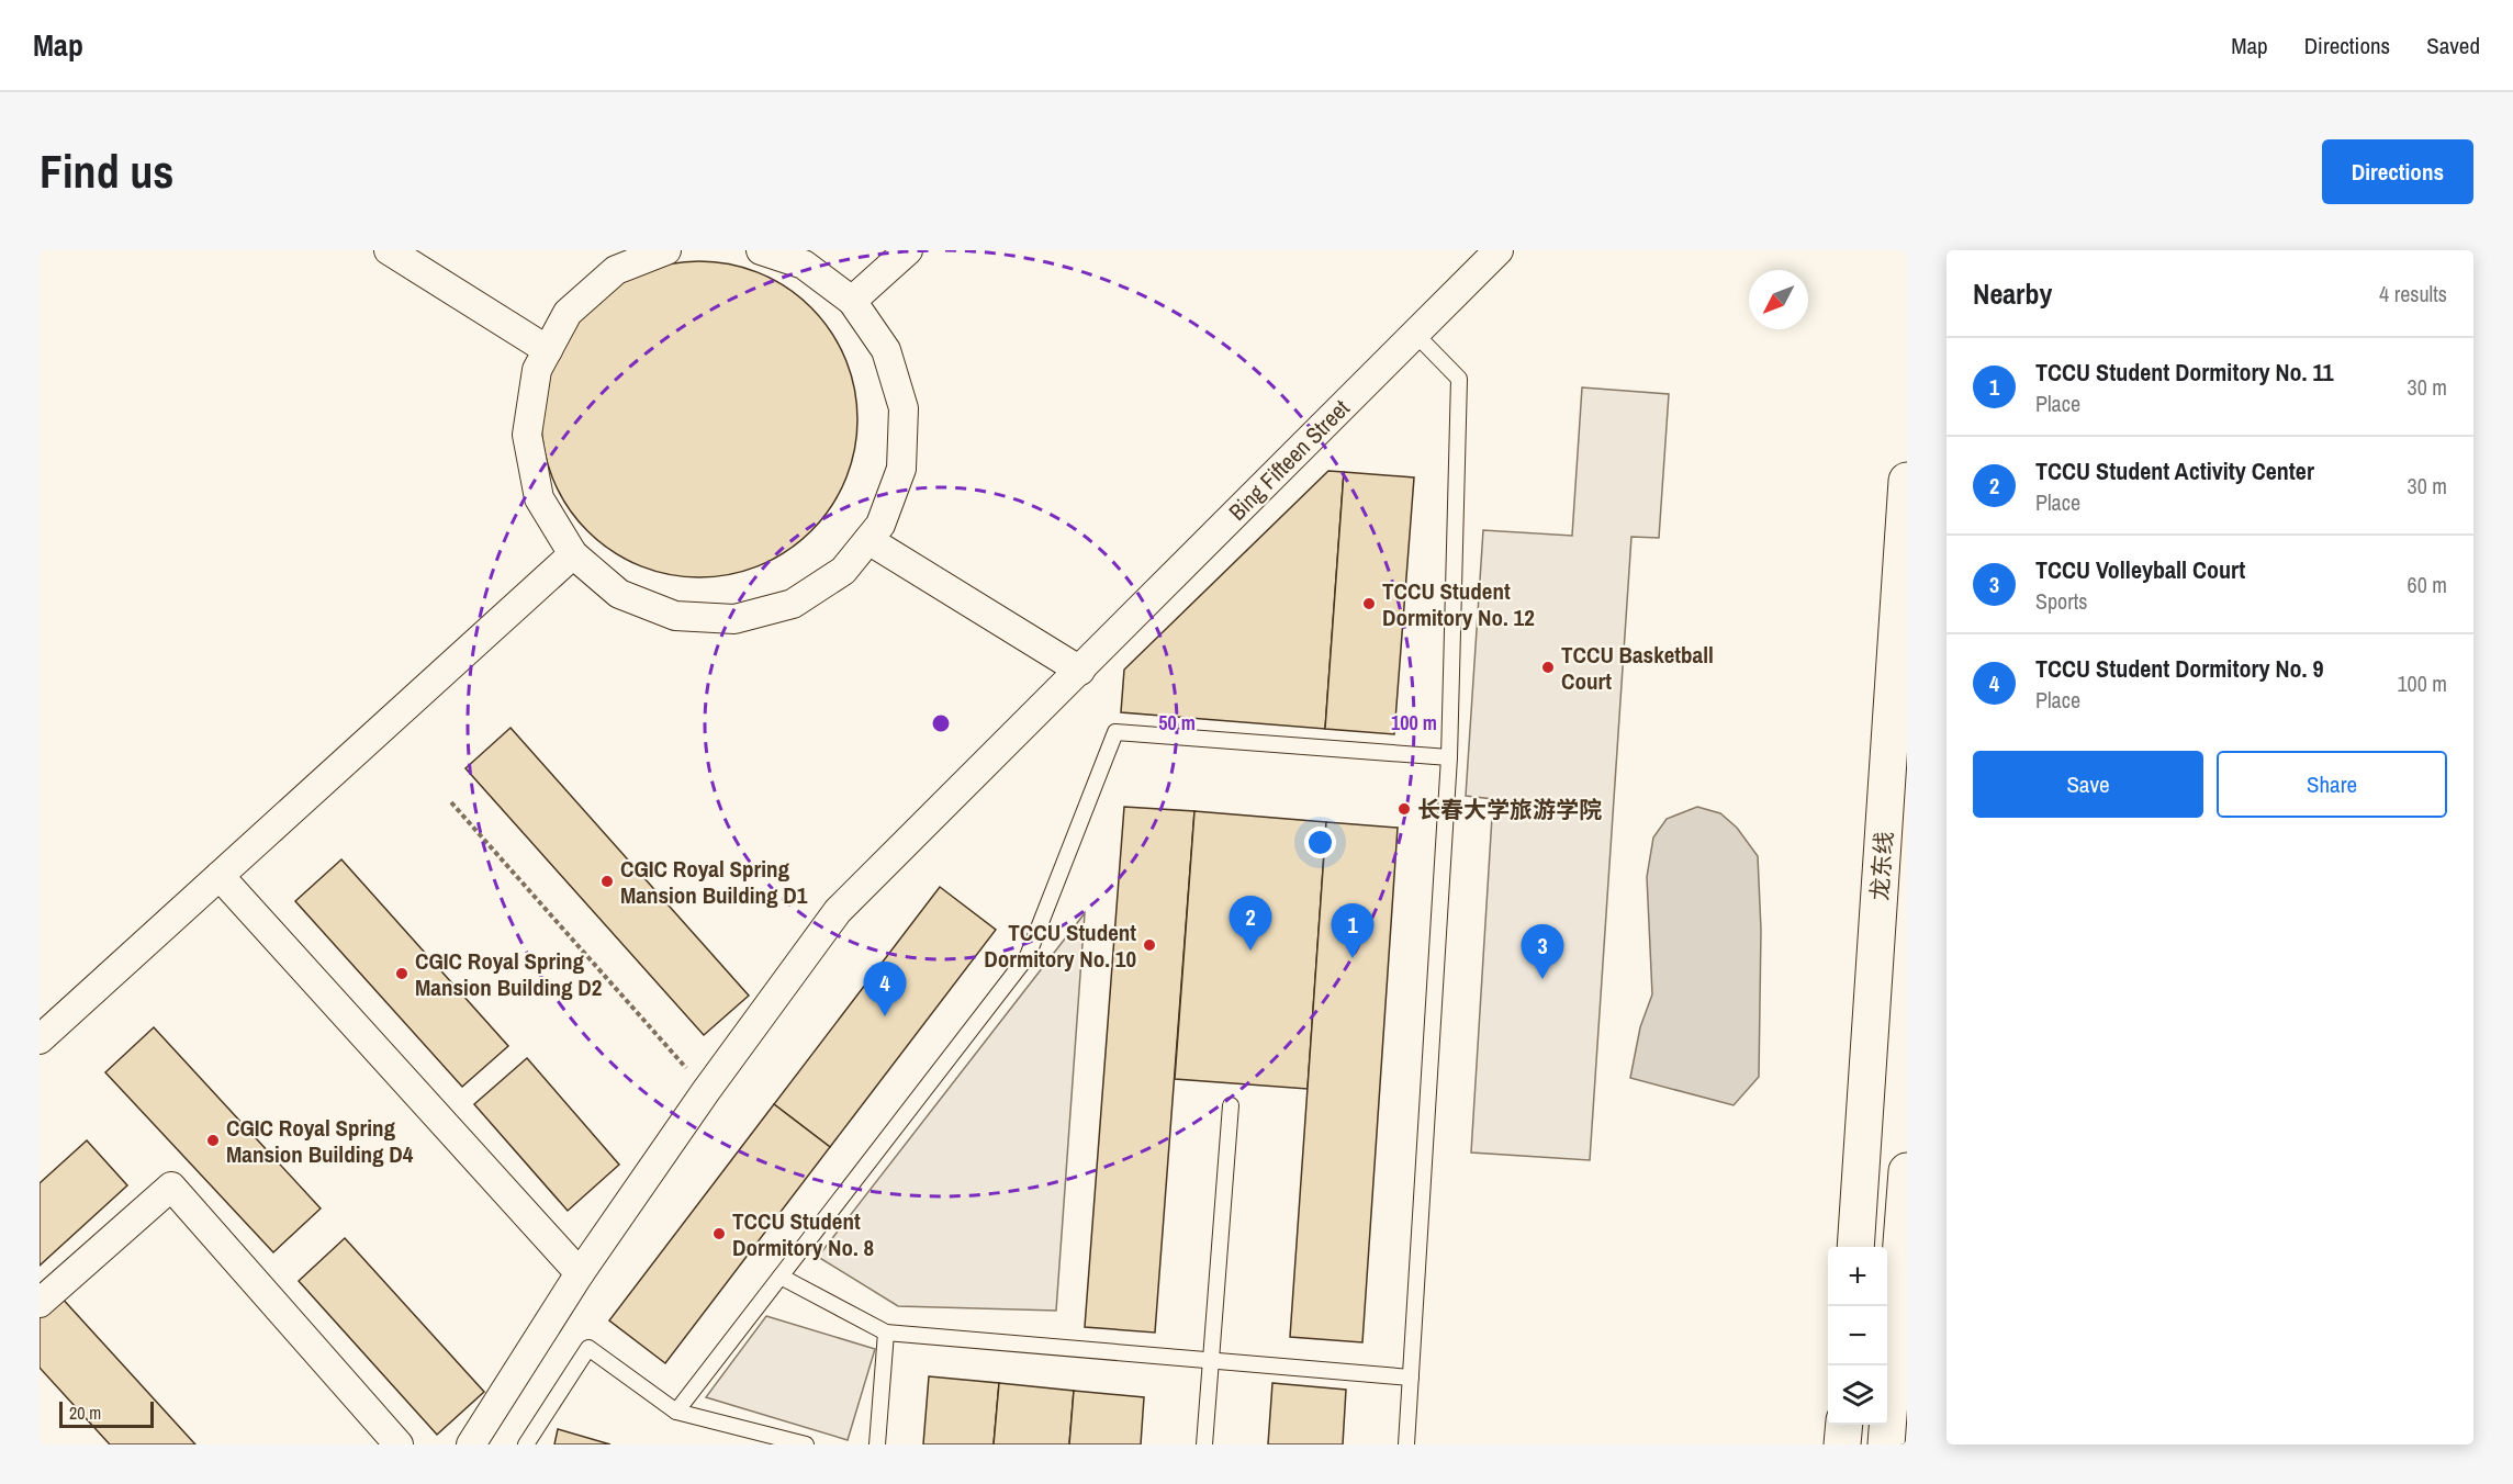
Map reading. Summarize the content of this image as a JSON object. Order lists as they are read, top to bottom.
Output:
{
  "streets": {
    "highway": ["龙东线"],
    "street": ["Bing Fifteen Street"]
  },
  "places": [
    "TCCU Student Dormitory No. 12",
    "TCCU Basketball Court",
    "长春大学旅游学院",
    "CGIC Royal Spring Mansion Building D1",
    "TCCU Student Dormitory No. 10",
    "CGIC Royal Spring Mansion Building D2",
    "CGIC Royal Spring Mansion Building D4",
    "TCCU Student Dormitory No. 8"
  ],
  "scale_bar": "20 m",
  "north": "bottom left",
  "page": {
    "header": "Map",
    "nav": ["Map", "Directions", "Saved"],
    "buttons": [
      "Directions",
      ["Save", "Share"]
    ],
    "title": "Find us",
    "heading": ["Nearby", "4 results"],
    "list": [
      {
        "mark": "1",
        "name": "TCCU Student Dormitory No. 11",
        "note": "Place",
        "value": "30 m"
      },
      {
        "mark": "2",
        "name": "TCCU Student Activity Center",
        "note": "Place",
        "value": "30 m"
      },
      {
        "mark": "3",
        "name": "TCCU Volleyball Court",
        "note": "Sports",
        "value": "60 m"
      },
      {
        "mark": "4",
        "name": "TCCU Student Dormitory No. 9",
        "note": "Place",
        "value": "100 m"
      }
    ],
    "pins": [
      "2",
      "1",
      "3",
      "4"
    ],
    "map_buttons": ["+", "−"],
    "scale": "20 m"
  },
  "rings": ["50 m", "100 m"]
}
